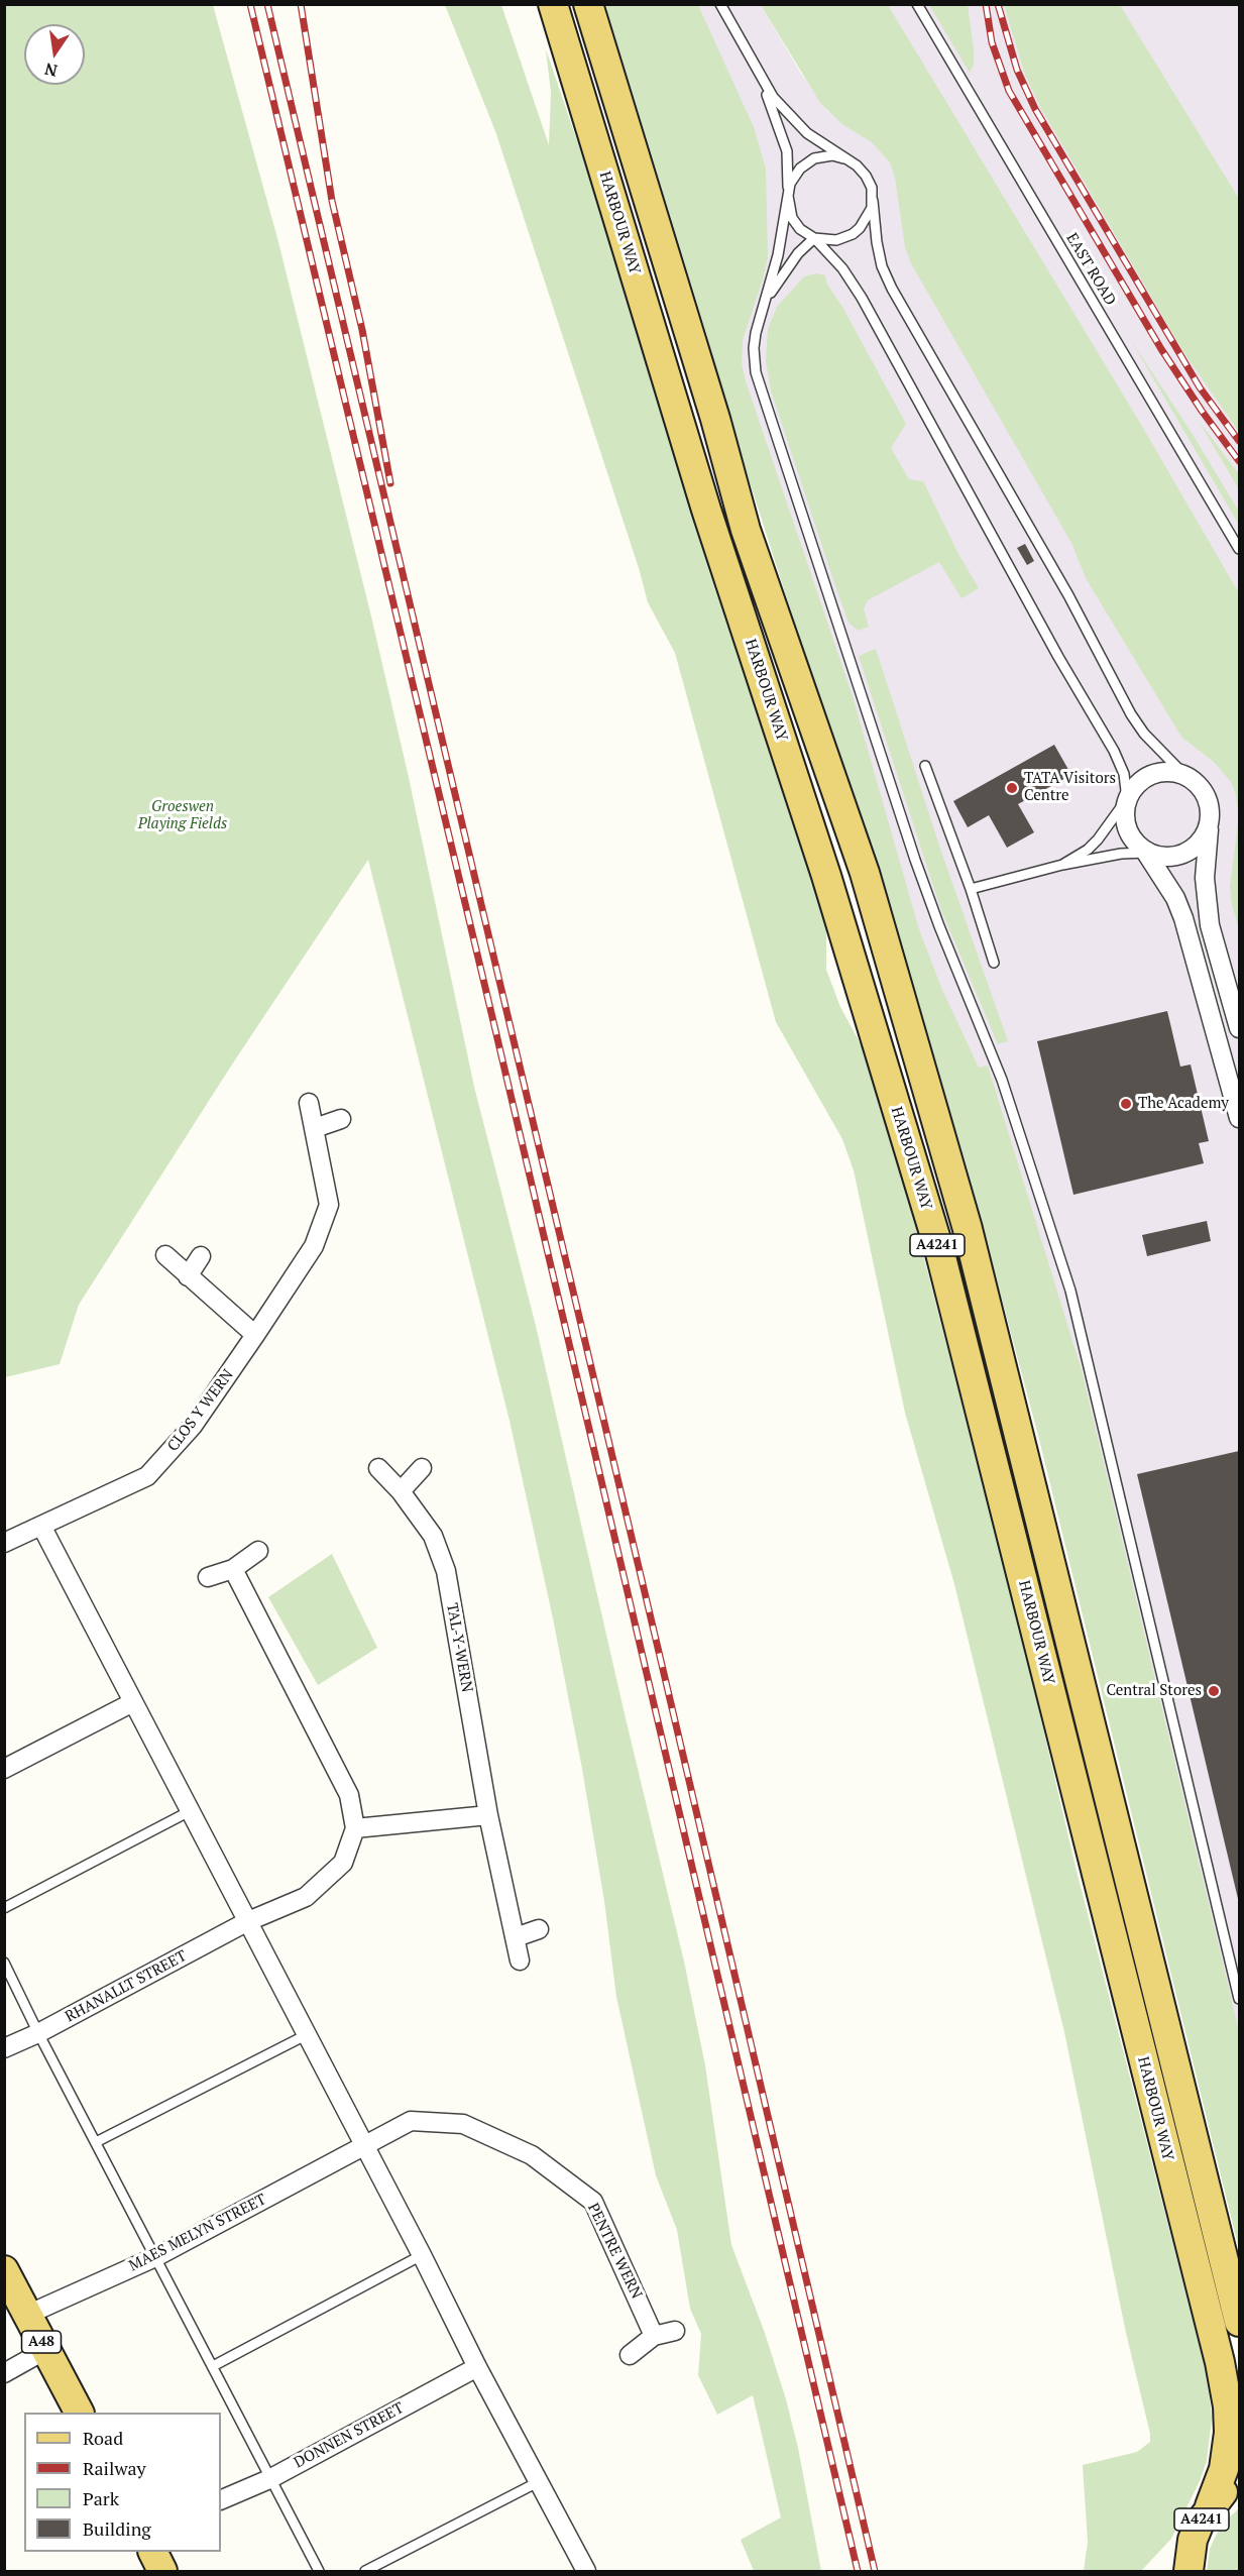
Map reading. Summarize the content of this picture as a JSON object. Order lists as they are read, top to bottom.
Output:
{
  "streets": {
    "main road": ["HARBOUR WAY", "A4241", "A48"],
    "street": [
      "CLOS Y WERN",
      "TAL-Y-WERN",
      "RHANALLT STREET",
      "MAES MELYN STREET",
      "PENTRE WERN",
      "DONNEN STREET"
    ],
    "lane": ["EAST ROAD"]
  },
  "crossings": [
    ["HARBOUR WAY", "A4241"],
    ["MAES MELYN STREET", "PENTRE WERN"],
    ["MAES MELYN STREET", "A48"]
  ],
  "parks": ["Groeswen Playing Fields"],
  "places": ["TATA Visitors Centre", "The Academy", "Central Stores"],
  "legend": [
    "Road",
    "Railway",
    "Park",
    "Building"
  ],
  "north": "bottom"
}
